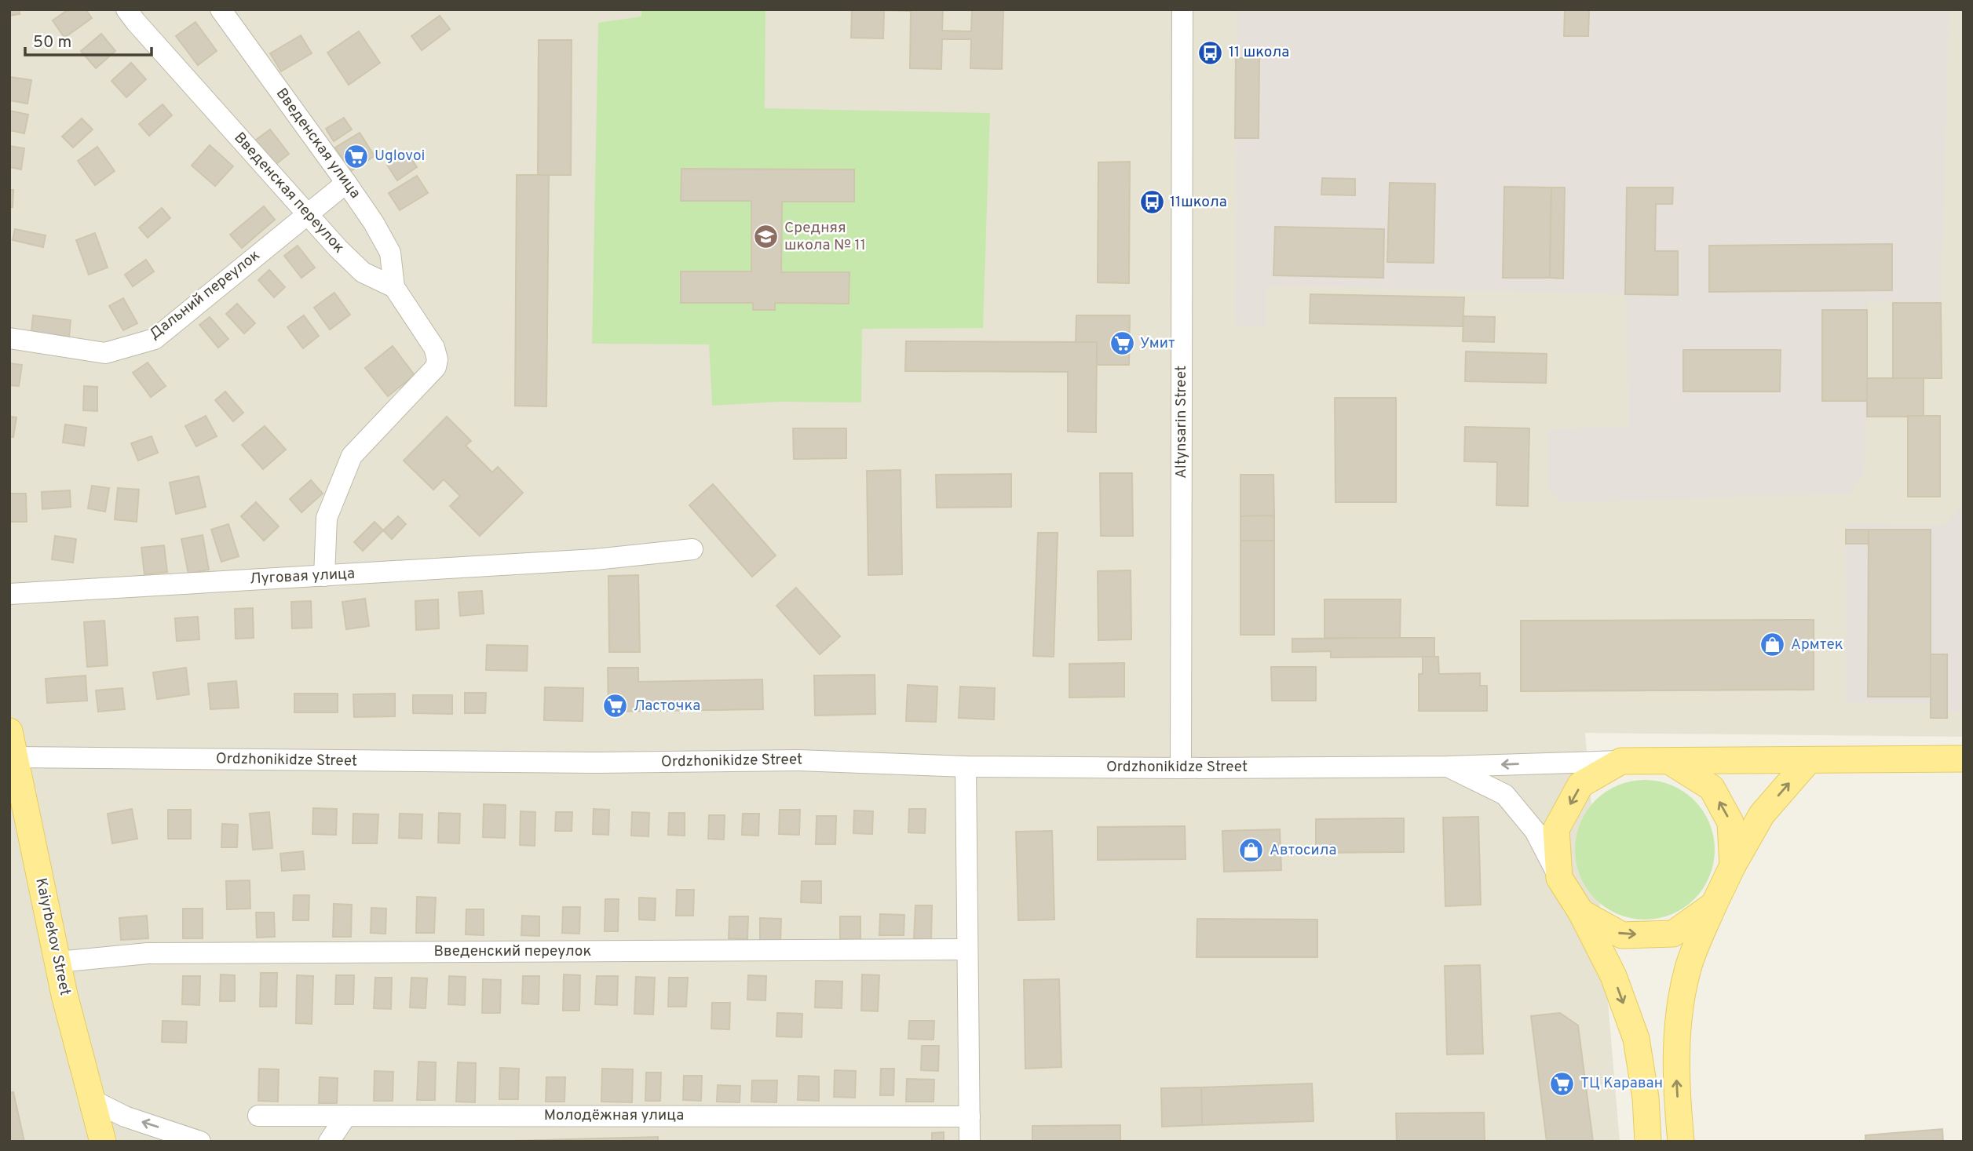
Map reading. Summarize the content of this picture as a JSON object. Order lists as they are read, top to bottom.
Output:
{
  "streets": {
    "main road": ["Kaiyrbekov Street"],
    "street": [
      "Введенская улица",
      "Введенская переулок",
      "Дальний переулок",
      "Altynsarin Street",
      "Луговая улица",
      "Ordzhonikidze Street",
      "Введенский переулок",
      "Молодёжная улица"
    ]
  },
  "crossings": [
    ["Введенская улица", "Введенская переулок"],
    ["Введенская улица", "Дальний переулок"],
    ["Введенская переулок", "Дальний переулок"],
    ["Altynsarin Street", "Ordzhonikidze Street"],
    ["Ordzhonikidze Street", "Kaiyrbekov Street"],
    ["Kaiyrbekov Street", "Введенский переулок"]
  ],
  "places": {
    "bus stop": ["11 школа", "11школа"],
    "supermarket": [
      "Uglovoi",
      "Умит",
      "Ласточка",
      "ТЦ Караван"
    ],
    "school or university": ["Средняя школа № 11"],
    "shop": ["Армтек", "Автосила"]
  },
  "scale_bar": "50 m"
}
